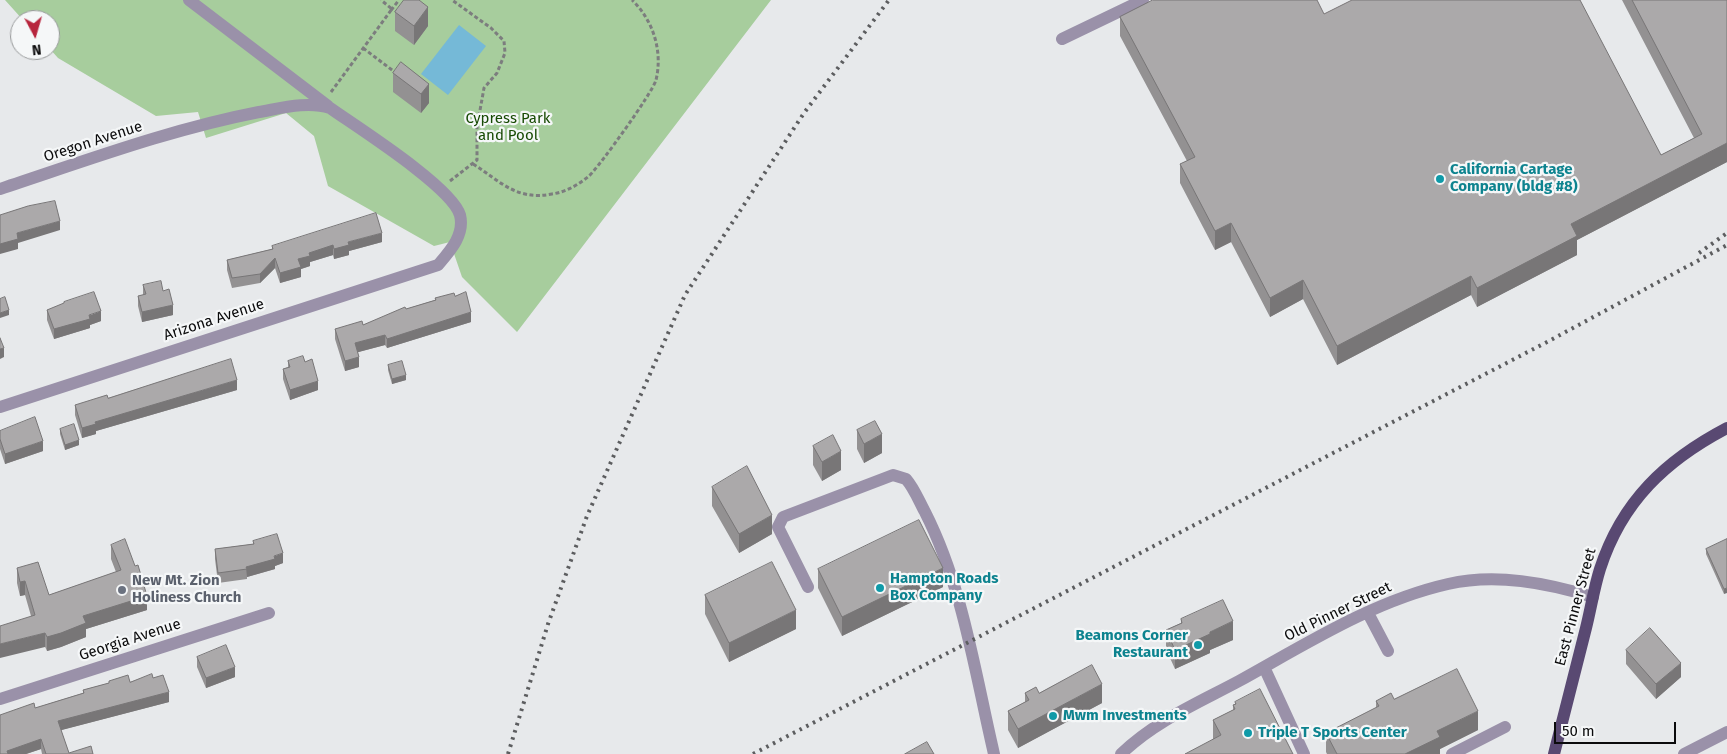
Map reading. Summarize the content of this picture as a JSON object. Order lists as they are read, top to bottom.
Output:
{
  "streets": {
    "main road": ["East Pinner Street"],
    "street": [
      "Oregon Avenue",
      "Arizona Avenue",
      "Old Pinner Street",
      "Georgia Avenue"
    ]
  },
  "crossings": [
    ["East Pinner Street", "Old Pinner Street"]
  ],
  "parks": ["Cypress Park and Pool"],
  "places": [
    "California Cartage Company (bldg #8)",
    "Hampton Roads Box Company",
    "New Mt. Zion Holiness Church",
    "Beamons Corner Restaurant",
    "Mwm Investments",
    "Triple T Sports Center"
  ],
  "scale_bar": "50 m",
  "north": "bottom"
}
